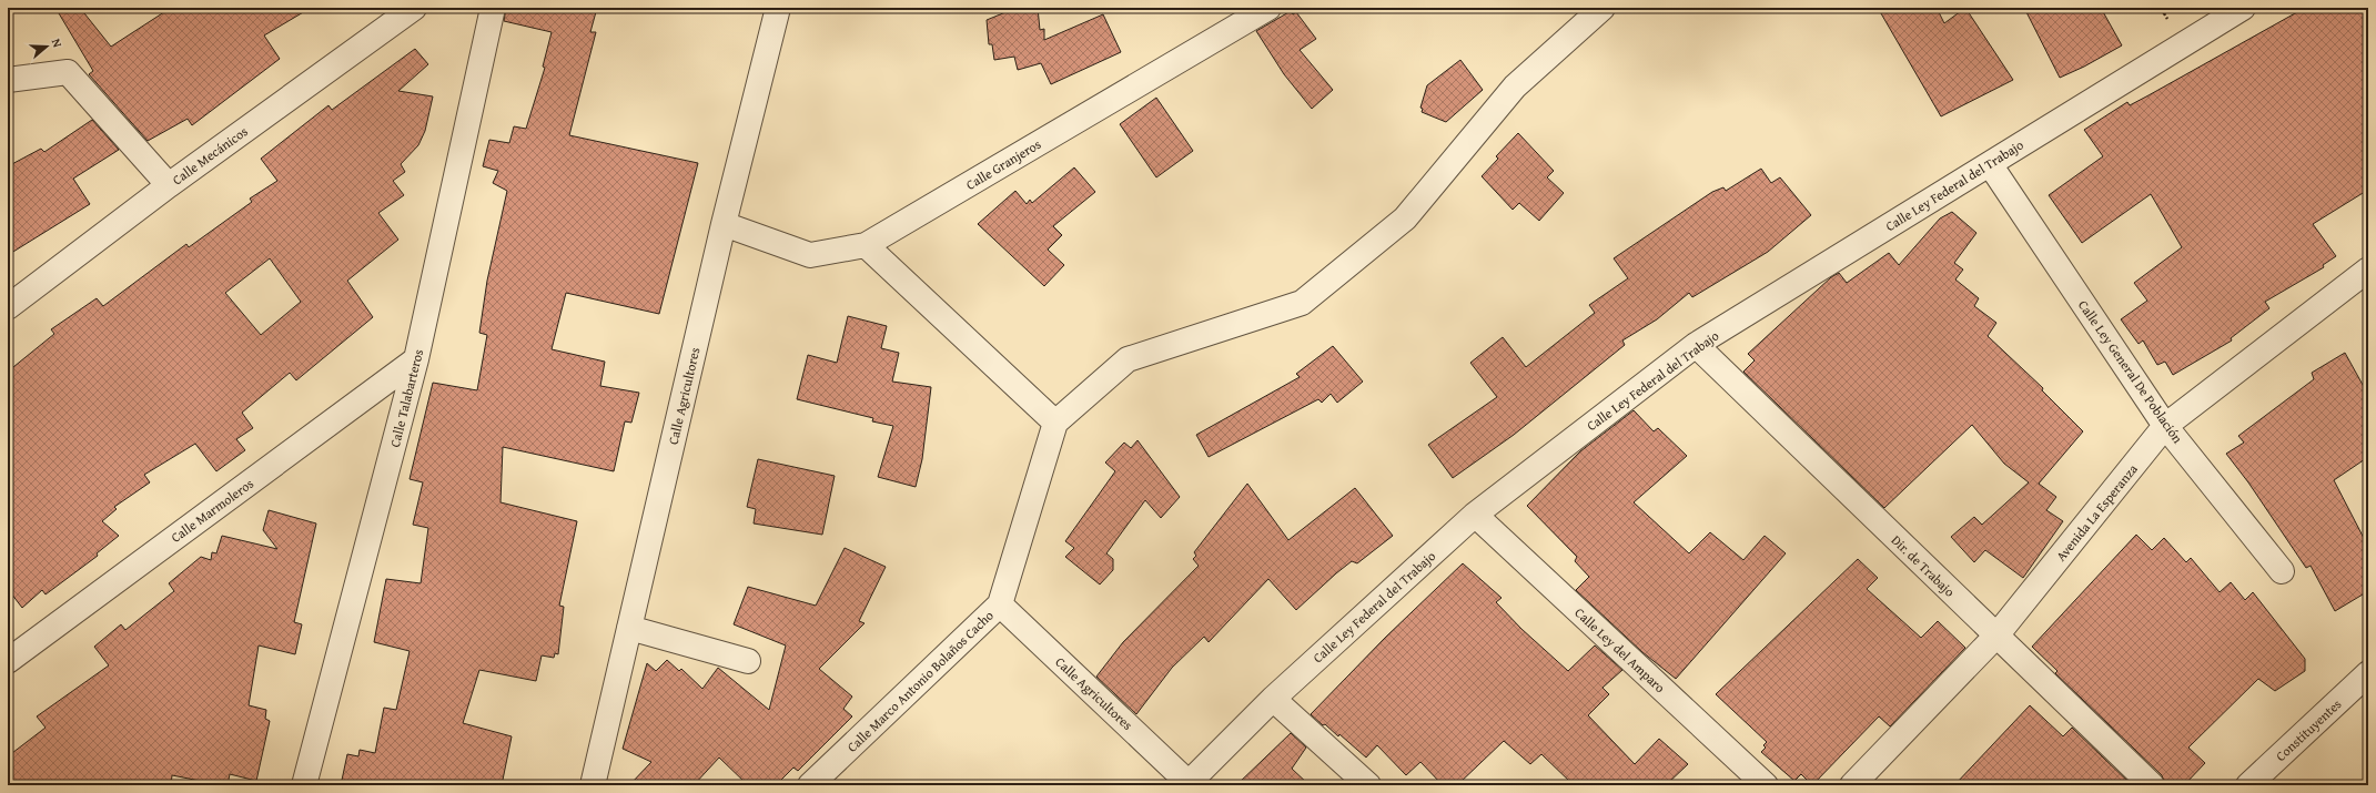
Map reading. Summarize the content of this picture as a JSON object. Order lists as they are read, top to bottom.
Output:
{
  "streets": {
    "street": [
      "Calle Mecánicos",
      "Calle Granjeros",
      "Calle Ley Federal del Trabajo",
      "Calle Ley General De Población",
      "Calle Agricultores",
      "Calle Talabarteros",
      "Calle Marmoleros",
      "Avenida La Esperanza",
      "Dir. de Trabajo",
      "Calle Ley del Amparo",
      "Calle Marco Antonio Bolaños Cacho",
      "Constituyentes"
    ]
  },
  "crossings": [
    ["Calle Granjeros", "Calle Agricultores"],
    ["Calle Ley Federal del Trabajo", "Calle Ley General De Población"],
    ["Calle Ley Federal del Trabajo", "Calle Agricultores"],
    ["Calle Ley Federal del Trabajo", "Dir. de Trabajo"],
    ["Calle Ley Federal del Trabajo", "Calle Ley del Amparo"],
    ["Calle Ley General De Población", "Avenida La Esperanza"],
    ["Calle Agricultores", "Calle Marco Antonio Bolaños Cacho"],
    ["Calle Talabarteros", "Calle Marmoleros"],
    ["Avenida La Esperanza", "Dir. de Trabajo"]
  ],
  "north": "right"
}
